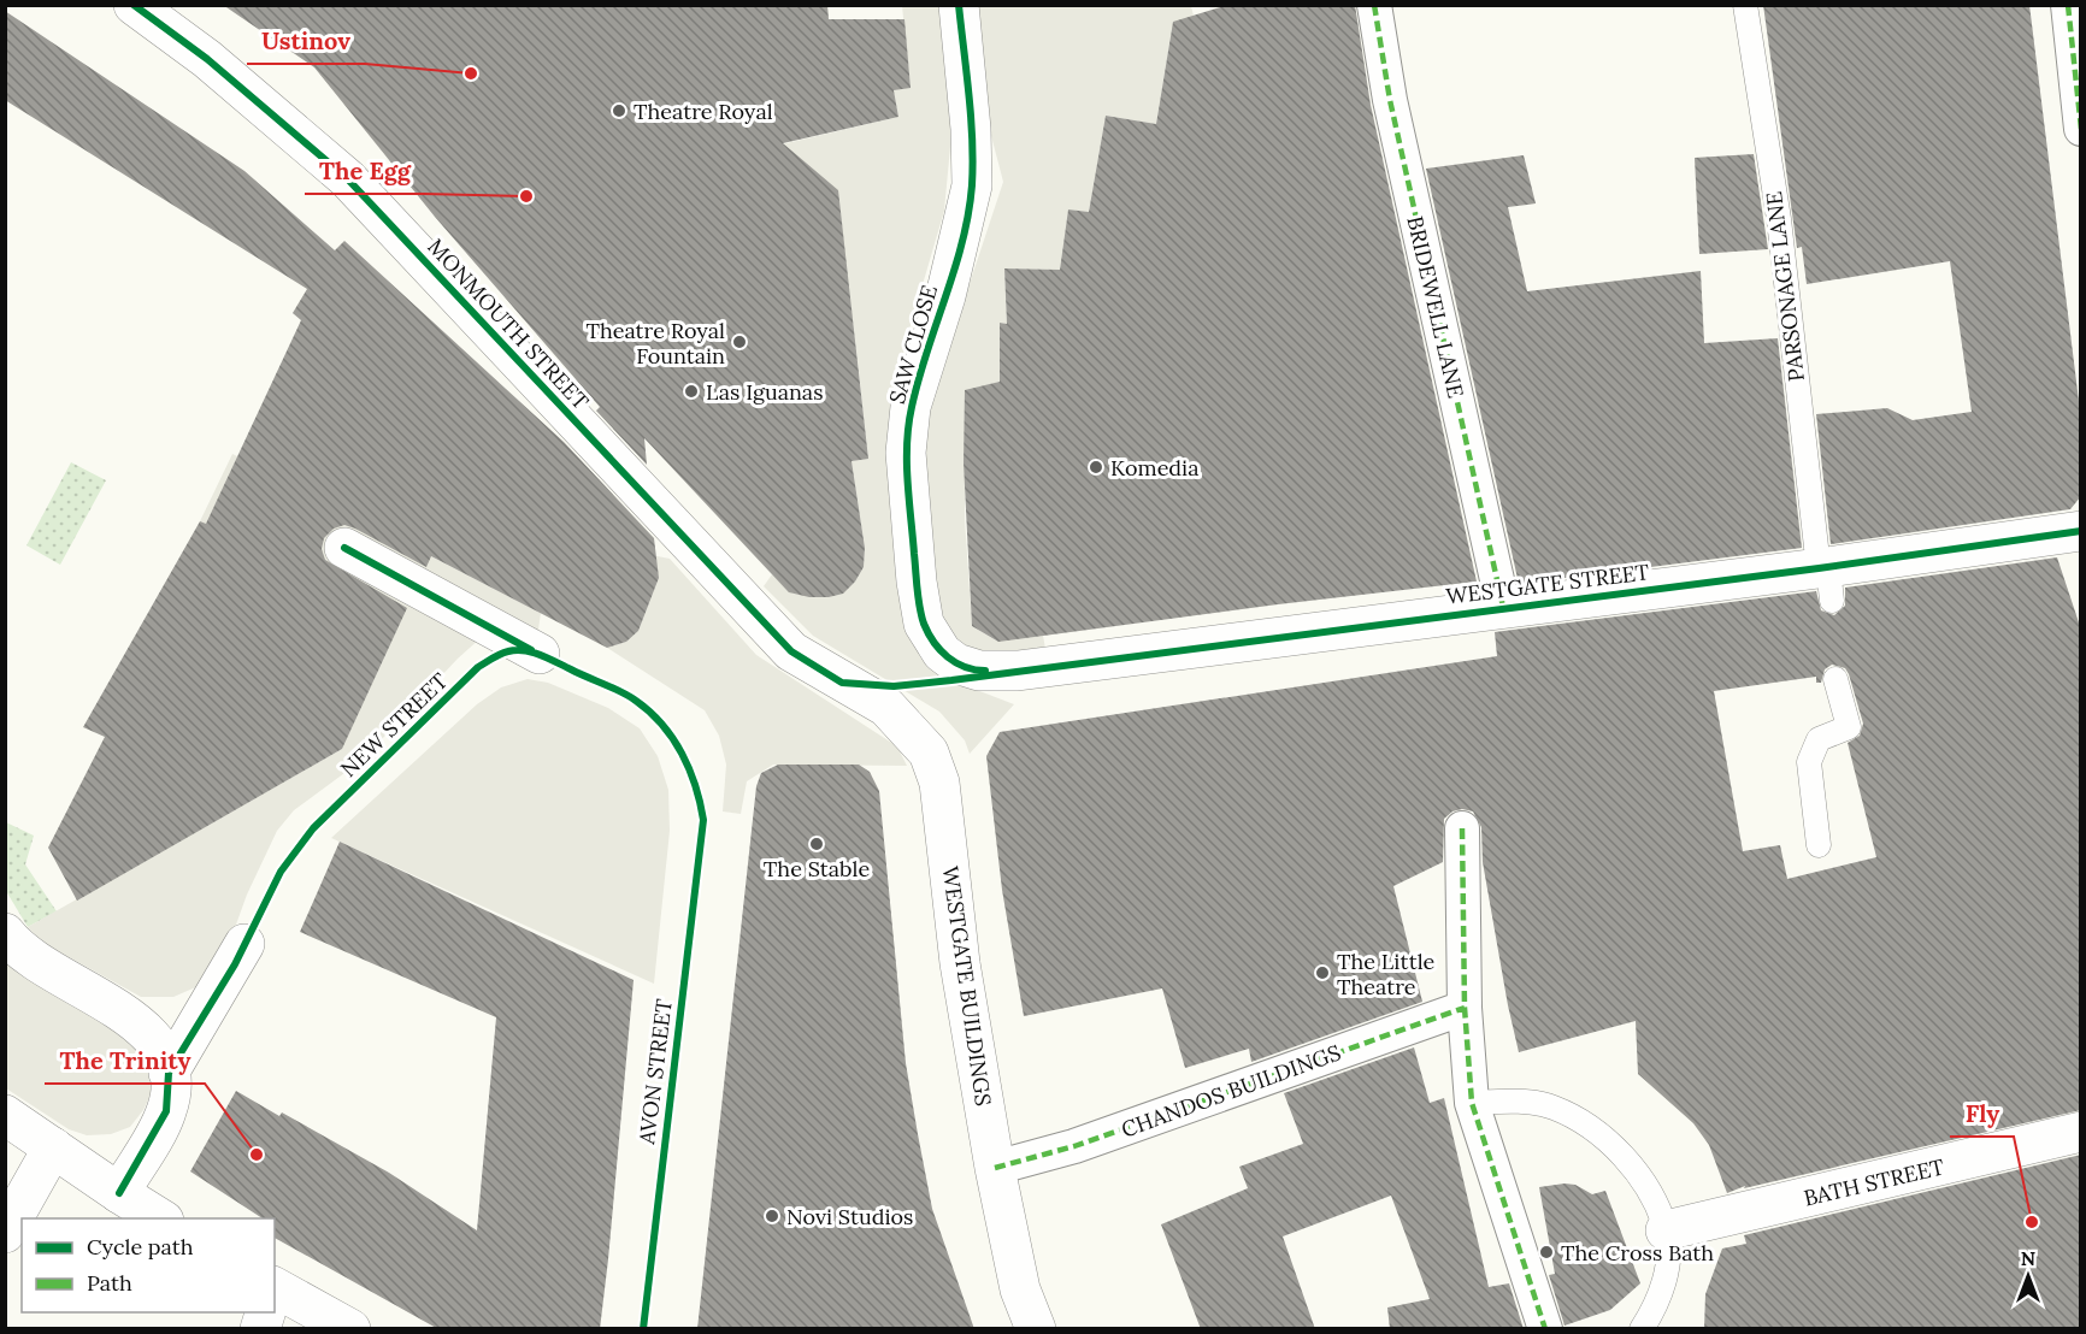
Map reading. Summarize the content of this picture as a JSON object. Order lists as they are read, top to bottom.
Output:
{
  "streets": {
    "street": [
      "BRIDEWELL LANE",
      "MONMOUTH STREET",
      "SAW CLOSE",
      "WESTGATE STREET",
      "WESTGATE BUILDINGS",
      "CHANDOS BUILDINGS",
      "BATH STREET"
    ],
    "lane": ["PARSONAGE LANE"],
    "cycle path": ["NEW STREET"]
  },
  "crossings": [
    ["PARSONAGE LANE", "WESTGATE STREET"],
    ["BRIDEWELL LANE", "WESTGATE STREET"],
    ["MONMOUTH STREET", "WESTGATE BUILDINGS"],
    ["SAW CLOSE", "WESTGATE STREET"],
    ["WESTGATE BUILDINGS", "CHANDOS BUILDINGS"]
  ],
  "places": [
    "Ustinov",
    "Theatre Royal",
    "The Egg",
    "Theatre Royal Fountain",
    "Las Iguanas",
    "Komedia",
    "The Stable",
    "The Little Theatre",
    "The Trinity",
    "Novi Studios",
    "Fly",
    "The Cross Bath"
  ],
  "legend": ["Cycle path", "Path"],
  "north": "top"
}
